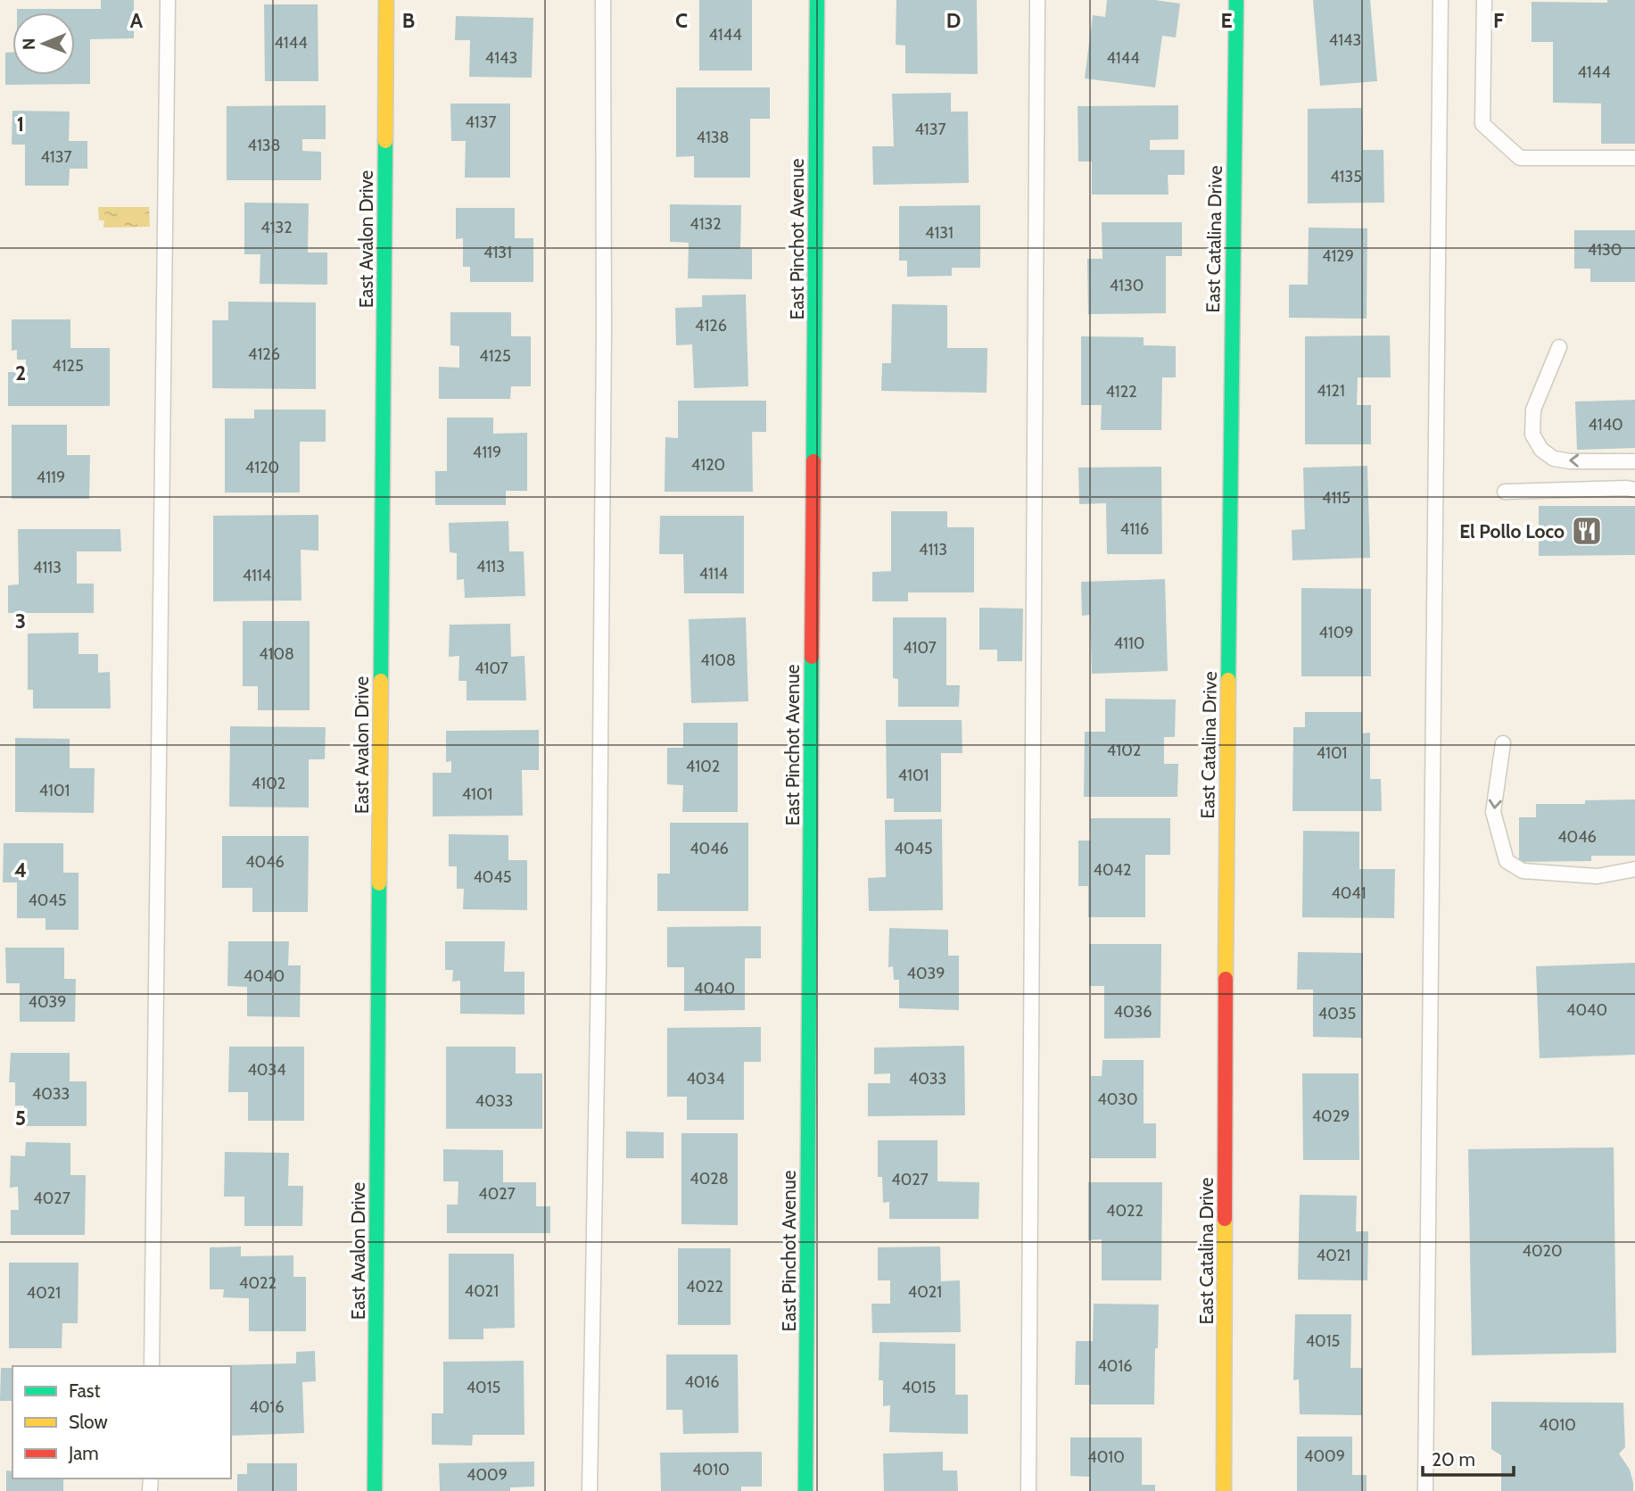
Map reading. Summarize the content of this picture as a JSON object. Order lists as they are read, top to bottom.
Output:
{
  "streets": {
    "street": ["East Avalon Drive", "East Pinchot Avenue", "East Catalina Drive"]
  },
  "places": {
    "restaurant": ["El Pollo Loco"]
  },
  "house_numbers": [
    "4144",
    "4143",
    "4144",
    "4143",
    "4144",
    "4144",
    "4137",
    "4137",
    "4138",
    "4138",
    "4137",
    "4135",
    "4132",
    "4132",
    "4131",
    "4130",
    "4131",
    "4129",
    "4130",
    "4126",
    "4126",
    "4125",
    "4125",
    "4121",
    "4122",
    "4140",
    "4119",
    "4120",
    "4120",
    "4119",
    "4115",
    "4116",
    "4113",
    "4113",
    "4113",
    "4114",
    "4114",
    "4109",
    "4110",
    "4107",
    "4108",
    "4108",
    "4107",
    "4102",
    "4101",
    "4102",
    "4101",
    "4102",
    "4101",
    "4101",
    "4046",
    "4046",
    "4045",
    "4046",
    "4042",
    "4045",
    "4041",
    "4045",
    "4039",
    "4040",
    "4040",
    "4039",
    "4040",
    "4036",
    "4035",
    "4034",
    "4034",
    "4033",
    "4033",
    "4030",
    "4033",
    "4029",
    "4028",
    "4027",
    "4027",
    "4027",
    "4022",
    "4020",
    "4021",
    "4022",
    "4022",
    "4021",
    "4021",
    "4021",
    "4015",
    "4016",
    "4016",
    "4015",
    "4015",
    "4016",
    "4010",
    "4009",
    "4010",
    "4010",
    "4009"
  ],
  "legend": ["Fast", "Slow", "Jam"],
  "scale_bar": "20 m",
  "north": "left",
  "grid": {
    "columns": [
      "A",
      "B",
      "C",
      "D",
      "E",
      "F"
    ],
    "rows": [
      "1",
      "2",
      "3",
      "4",
      "5"
    ]
  }
}
